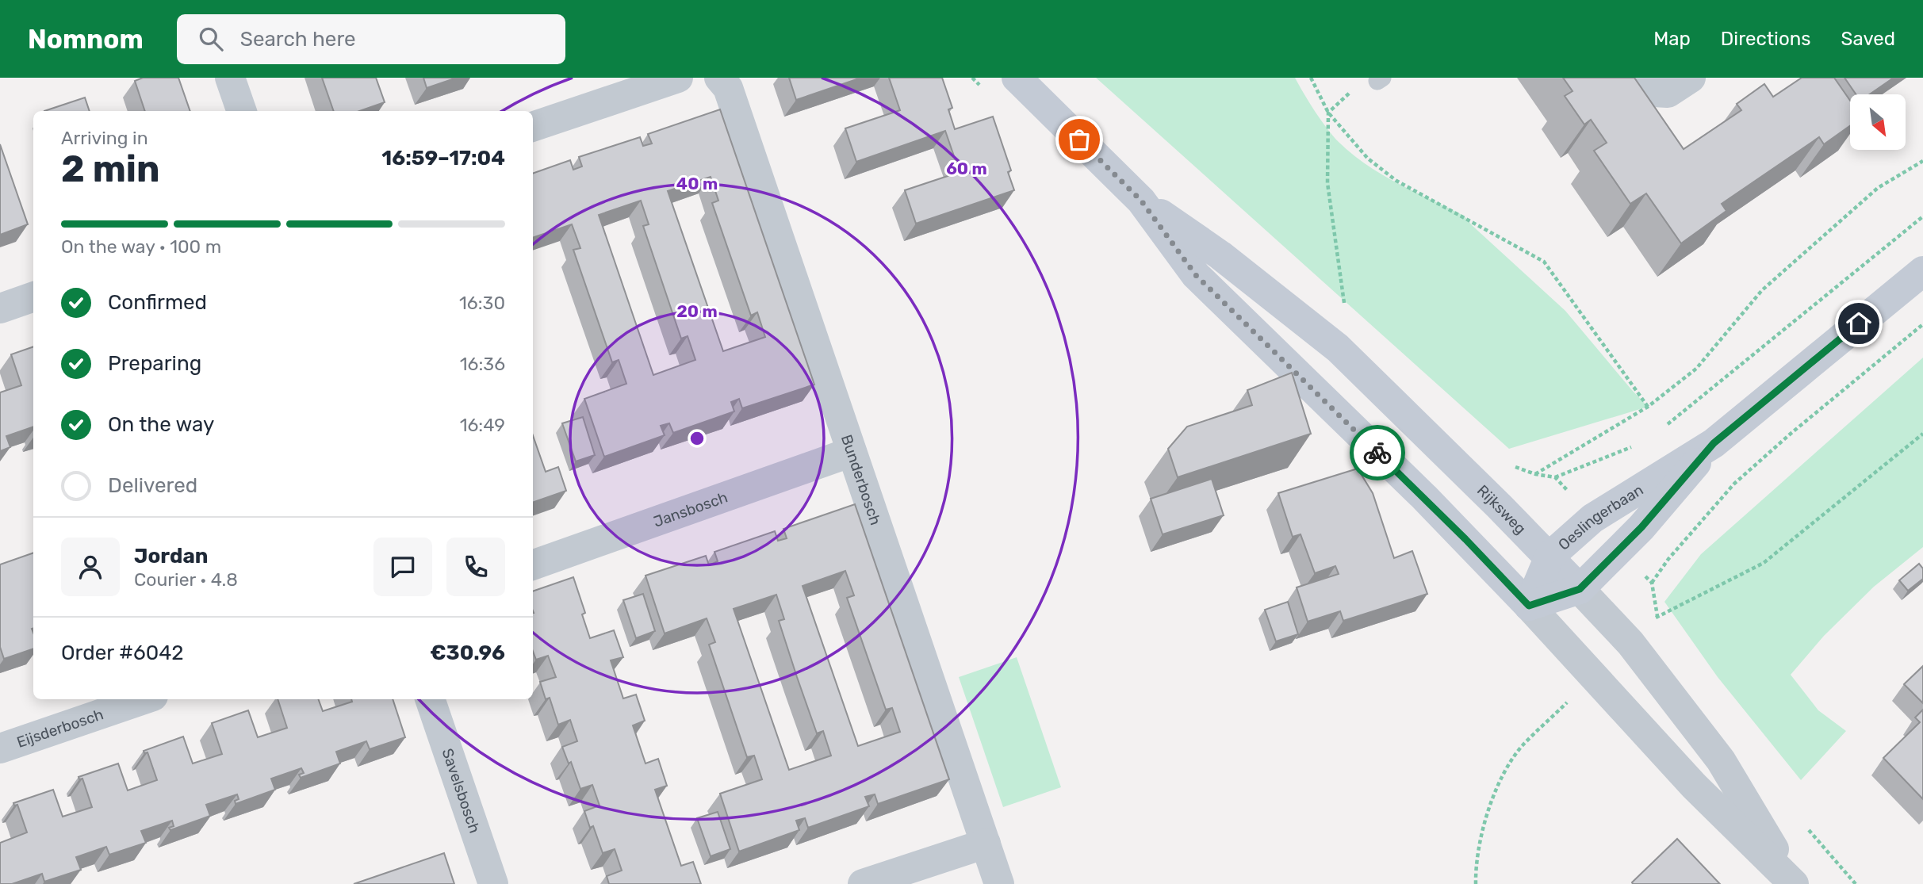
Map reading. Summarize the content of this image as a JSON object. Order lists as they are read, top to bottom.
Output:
{
  "streets": {
    "main road": ["Rijksweg", "Oeslingerbaan"],
    "street": [
      "Bunderbosch",
      "Jansbosch",
      "Eijsderbosch",
      "Savelsbosch"
    ]
  },
  "crossings": [
    ["Bunderbosch", "Jansbosch"],
    ["Rijksweg", "Oeslingerbaan"]
  ],
  "north": "bottom right",
  "page": {
    "header": "Nomnom",
    "search": "Search here",
    "nav": ["Map", "Directions", "Saved"],
    "heading": ["2 min", "Arriving in", "16:59–17:04"],
    "panel": [
      "Jordan",
      "Courier · 4.8",
      "Order #6042",
      "€30.96"
    ],
    "bar": "On the way · 100 m",
    "list": [
      ["Confirmed", "16:30"],
      ["Preparing", "16:36"],
      ["On the way", "16:49"],
      "Delivered"
    ]
  },
  "rings": ["60 m", "40 m", "20 m"]
}
